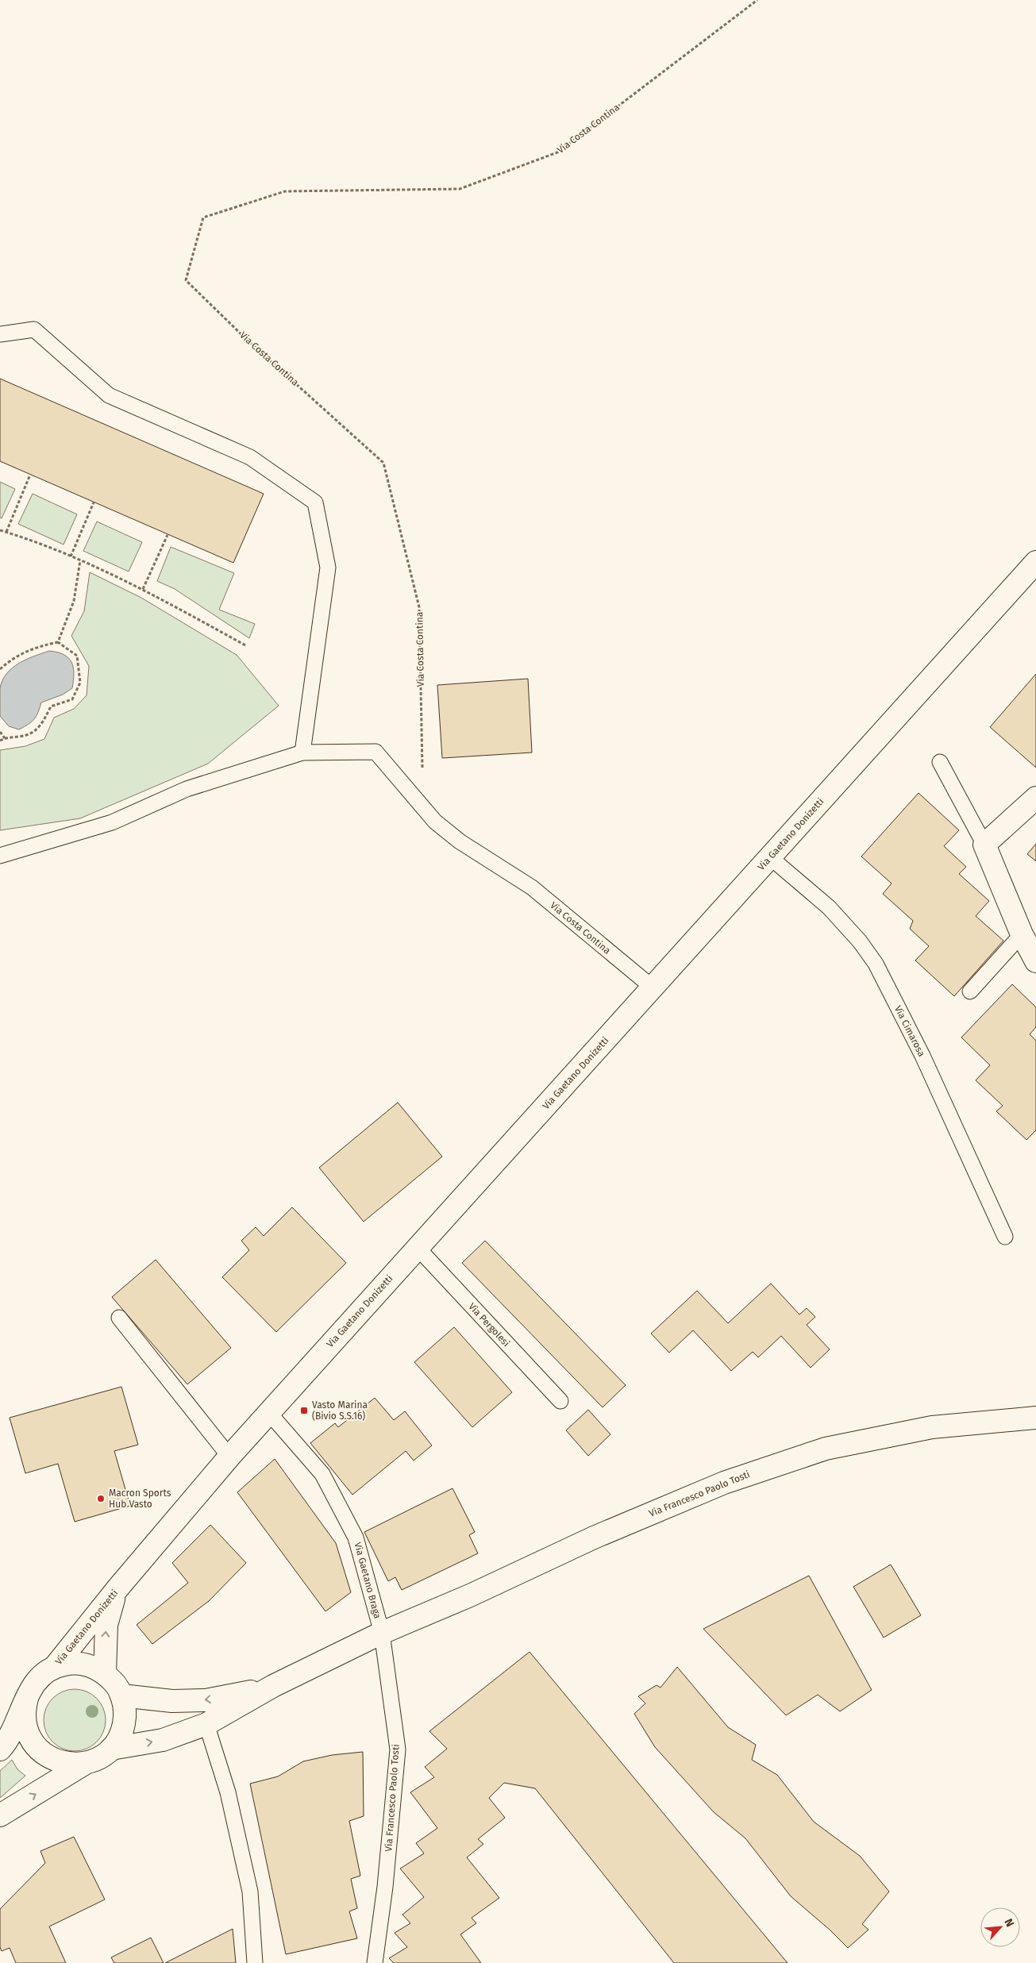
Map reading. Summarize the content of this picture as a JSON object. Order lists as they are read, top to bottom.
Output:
{
  "streets": {
    "street": ["Via Gaetano Donizetti", "Via Francesco Paolo Tosti"],
    "lane": [
      "Via Costa Contina",
      "Via Cimarosa",
      "Via Pergolesi",
      "Via Gaetano Braga"
    ]
  },
  "crossings": [
    ["Via Costa Contina", "Via Gaetano Donizetti"],
    ["Via Gaetano Donizetti", "Via Cimarosa"],
    ["Via Gaetano Donizetti", "Via Pergolesi"],
    ["Via Gaetano Donizetti", "Via Francesco Paolo Tosti"],
    ["Via Gaetano Donizetti", "Via Gaetano Braga"],
    ["Via Francesco Paolo Tosti", "Via Gaetano Braga"]
  ],
  "places": {
    "transit": ["Vasto Marina (Bivio S.S.16)"],
    "other": ["Macron Sports Hub Vasto"]
  },
  "north": "top right"
}
